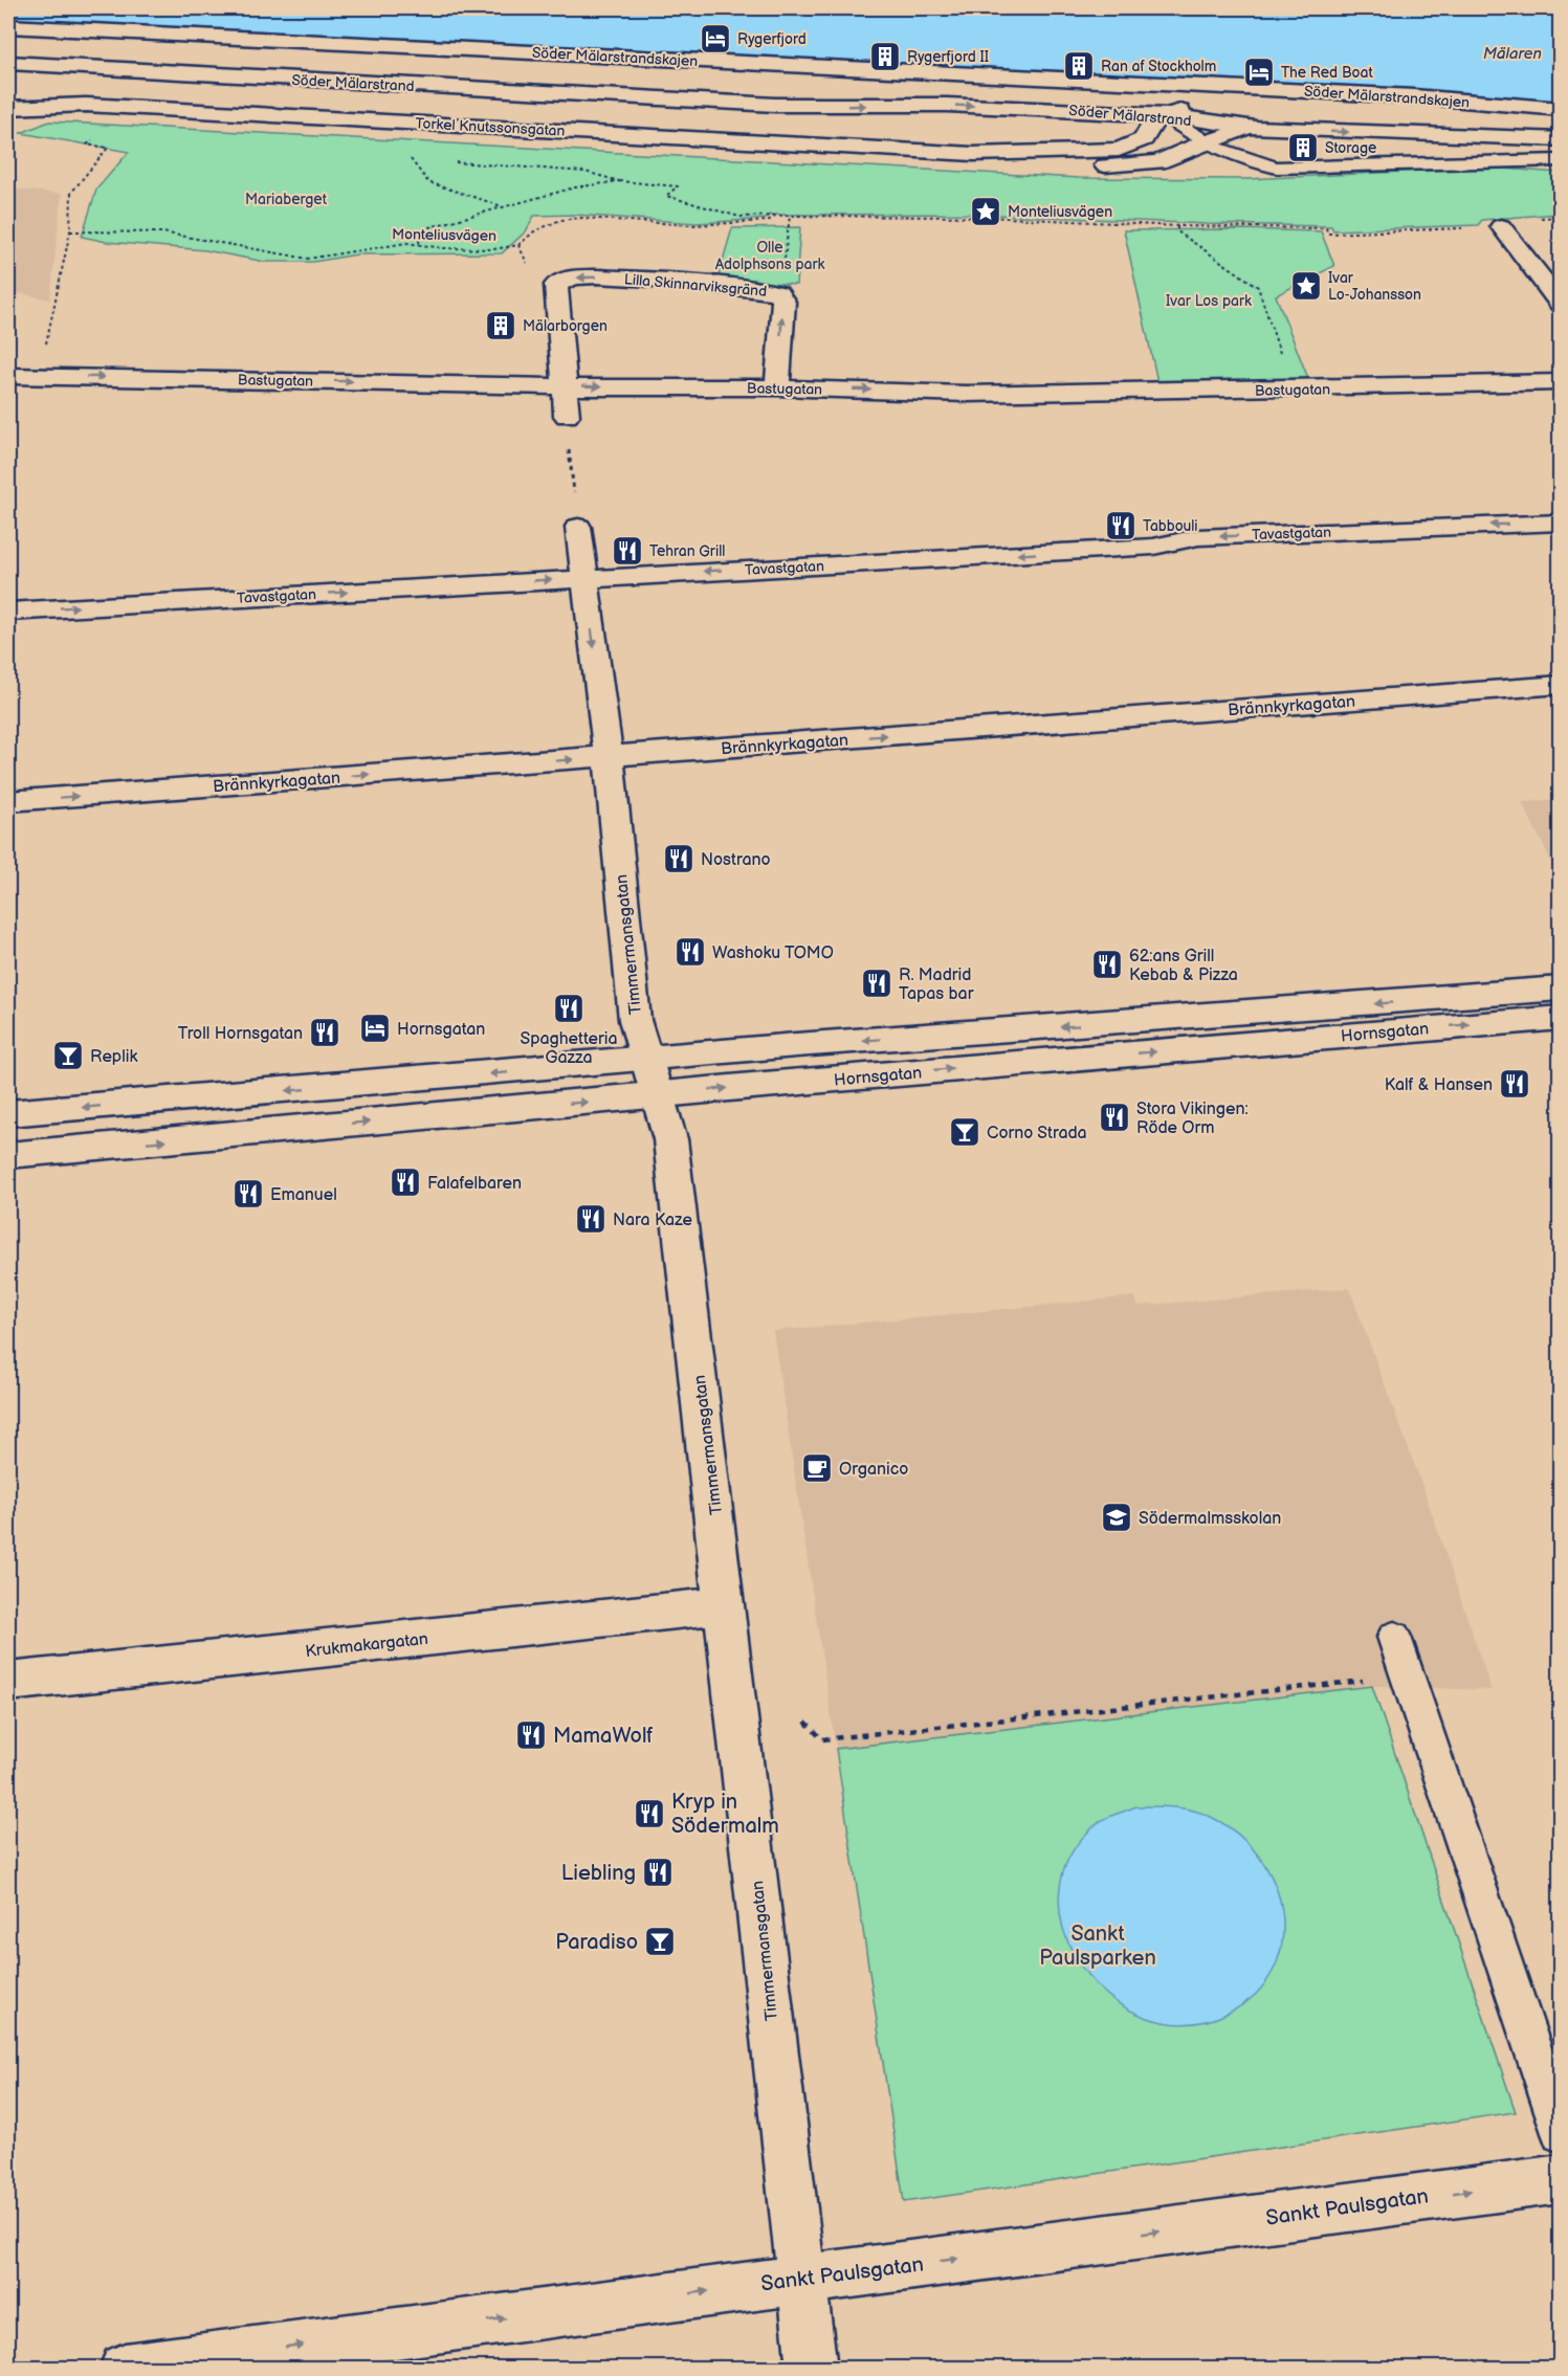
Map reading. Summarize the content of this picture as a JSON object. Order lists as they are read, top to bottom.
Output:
{
  "streets": {
    "street": [
      "Söder Mälarstrandskajen",
      "Söder Mälarstrand",
      "Torkel Knutssonsgatan",
      "Lilla Skinnarviksgränd",
      "Bastugatan",
      "Tavastgatan",
      "Brännkyrkagatan",
      "Timmermansgatan",
      "Hornsgatan",
      "Krukmakargatan",
      "Sankt Paulsgatan"
    ],
    "path": ["Monteliusvägen"]
  },
  "crossings": [
    ["Söder Mälarstrand", "Torkel Knutssonsgatan"],
    ["Lilla Skinnarviksgränd", "Bastugatan"],
    ["Tavastgatan", "Timmermansgatan"],
    ["Brännkyrkagatan", "Timmermansgatan"],
    ["Timmermansgatan", "Hornsgatan"],
    ["Timmermansgatan", "Krukmakargatan"],
    ["Timmermansgatan", "Sankt Paulsgatan"]
  ],
  "one_way": ["Bastugatan", "Brännkyrkagatan", "Sankt Paulsgatan"],
  "water": ["Mälaren"],
  "parks": [
    "Mariaberget",
    "Olle Adolphsons park",
    "Ivar Los park",
    "Sankt Paulsparken"
  ],
  "places": {
    "hotel": ["Rygerfjord", "The Red Boat", "Hornsgatan"],
    "building": [
      "Rygerfjord II",
      "Ran af Stockholm",
      "Storage",
      "Mälarborgen"
    ],
    "place": ["Monteliusvägen", "Ivar Lo-Johansson"],
    "restaurant": [
      "Tabbouli",
      "Tehran Grill",
      "Nostrano",
      "Washoku TOMO",
      "62:ans Grill Kebab & Pizza",
      "R. Madrid Tapas bar",
      "Spaghetteria Gazza",
      "Troll Hornsgatan",
      "Kalf & Hansen",
      "Stora Vikingen: Röde Orm",
      "Falafelbaren",
      "Emanuel",
      "Nara Kaze",
      "MamaWolf",
      "Kryp in Södermalm",
      "Liebling"
    ],
    "bar": ["Replik", "Corno Strada", "Paradiso"],
    "cafe": ["Organico"],
    "school or university": ["Södermalmsskolan"]
  }
}
